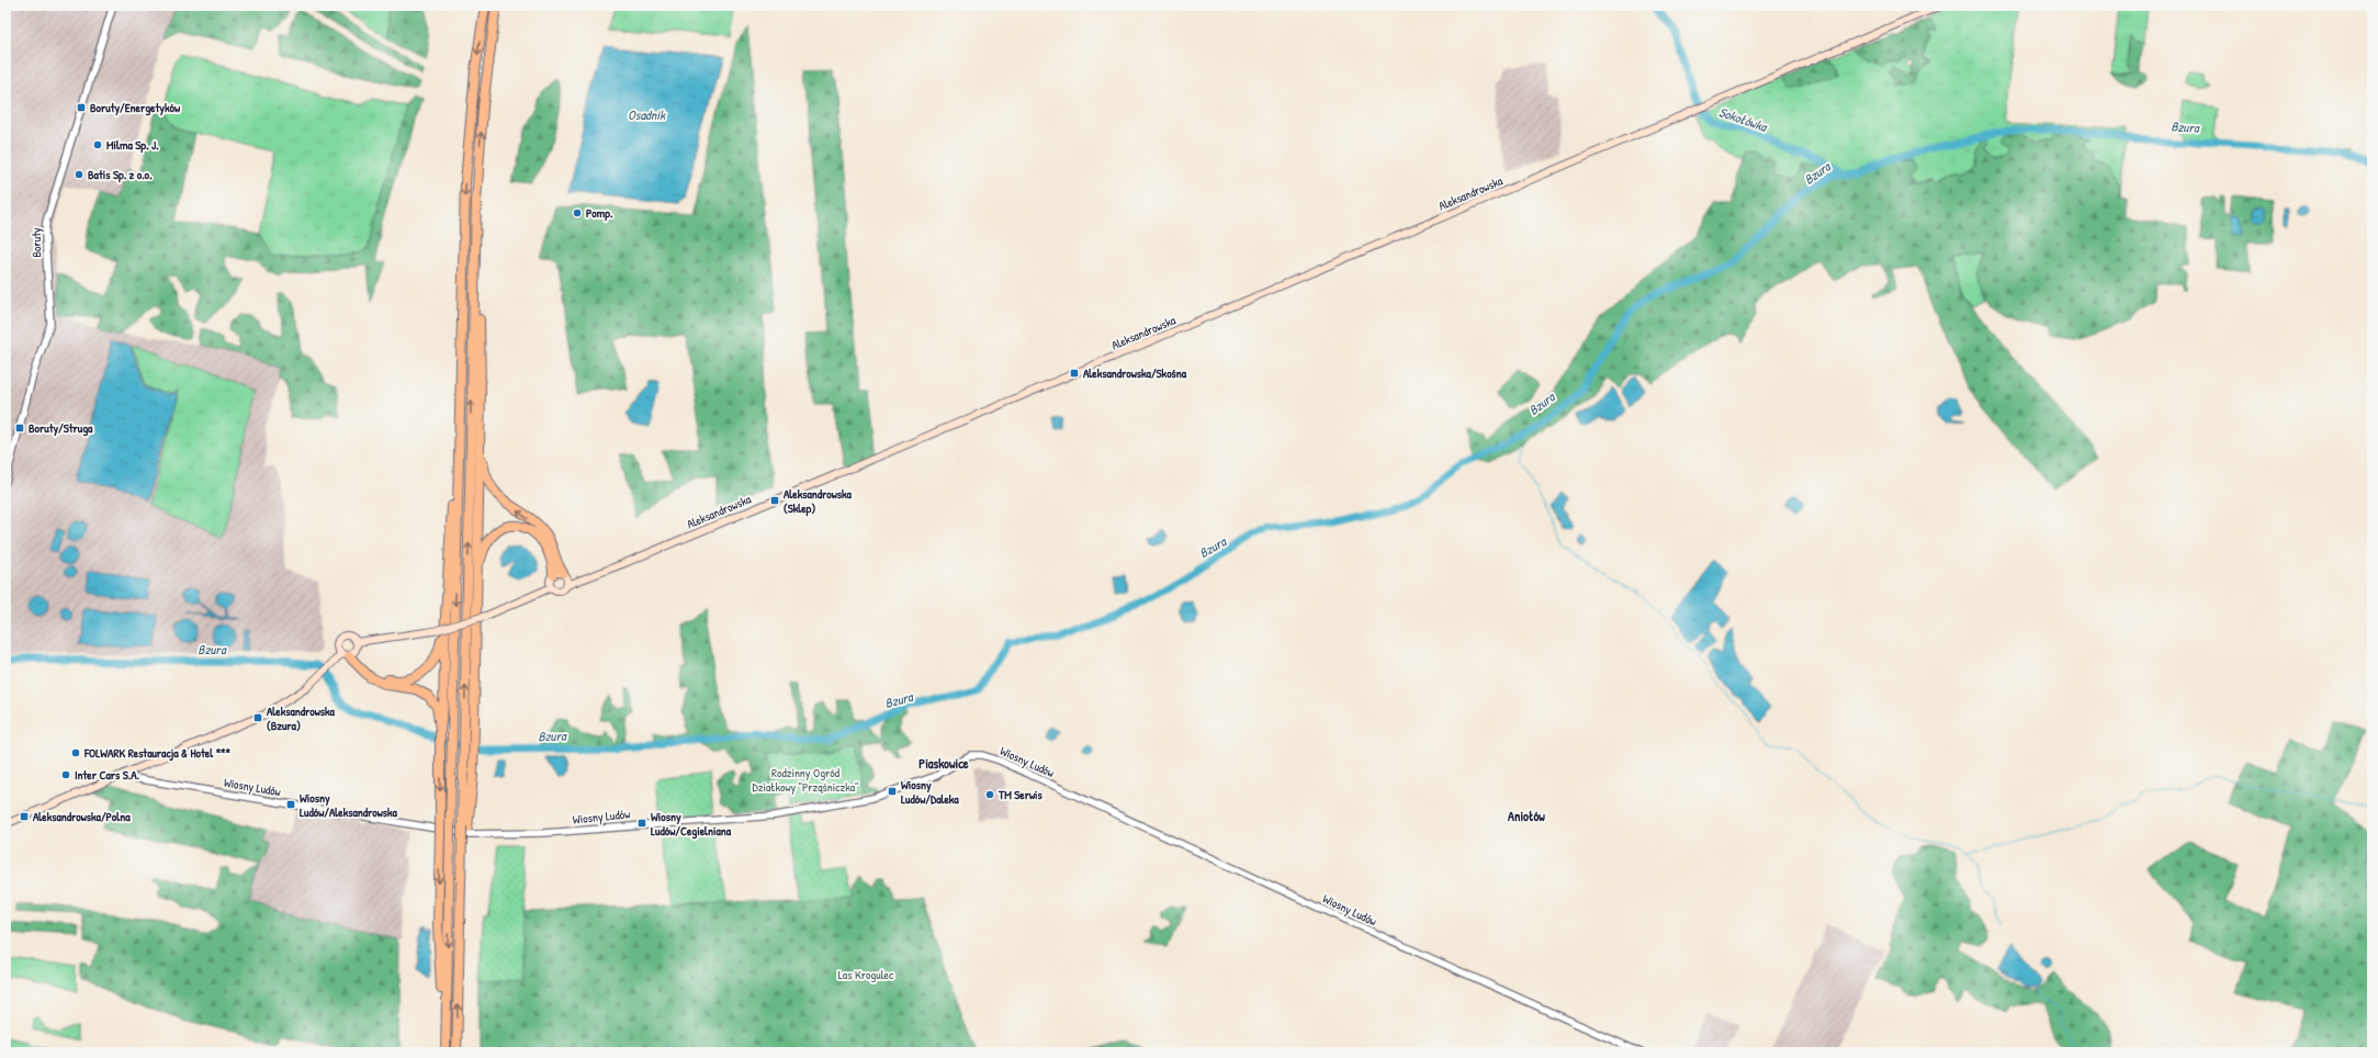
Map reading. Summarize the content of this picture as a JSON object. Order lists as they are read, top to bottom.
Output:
{
  "streets": {
    "main road": ["Aleksandrowska"],
    "street": ["Boruty", "Wiosny Ludów"]
  },
  "districts": ["Piaskowice", "Aniołów"],
  "water": ["Osadnik", "Sokołówka", "Bzura"],
  "parks": ["Rodzinny Ogród Działkowy \"Prząśniczka\"", "Las Krogulec"],
  "places": {
    "transit": [
      "Boruty/Energetyków",
      "Aleksandrowska/Skośna",
      "Boruty/Struga",
      "Aleksandrowska (Sklep)",
      "Aleksandrowska (Bzura)",
      "Wiosny Ludów/Daleka",
      "Wiosny Ludów/Aleksandrowska",
      "Aleksandrowska/Polna",
      "Wiosny Ludów/Cegielniana"
    ],
    "other": [
      "Milma Sp. J.",
      "Batis Sp. z o.o.",
      "Pomp.",
      "FOLWARK Restauracja & Hotel ***",
      "Inter Cars S.A.",
      "TM Serwis"
    ]
  }
}
